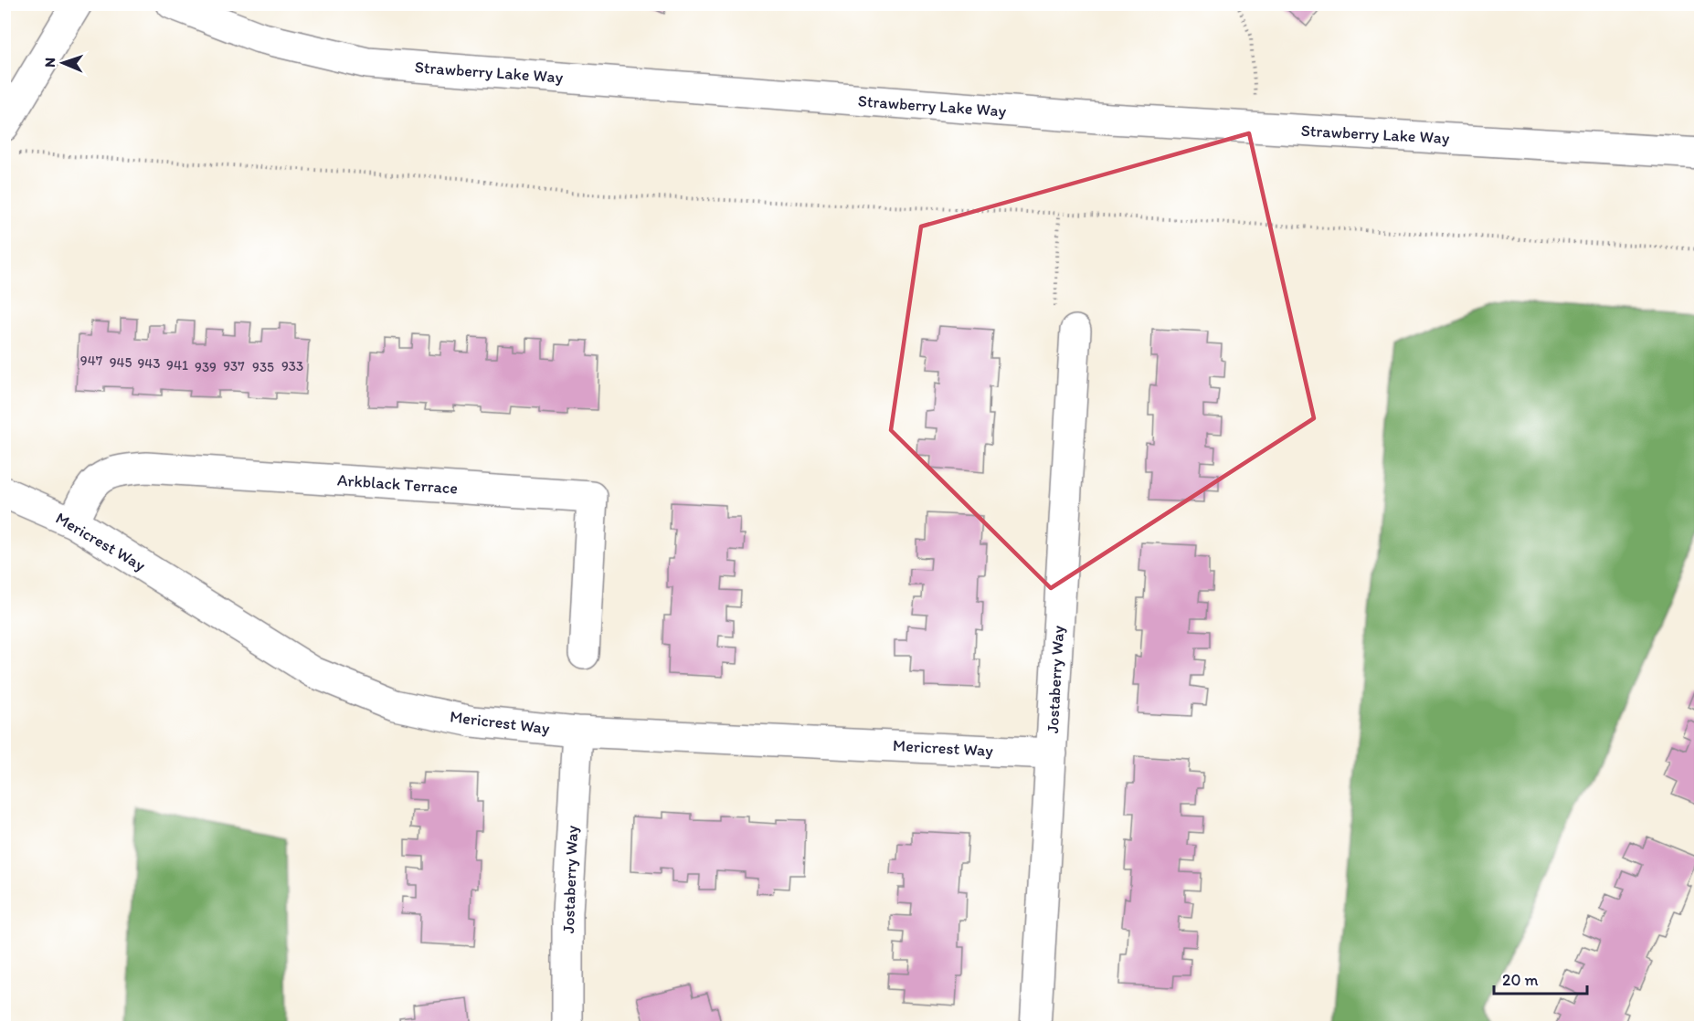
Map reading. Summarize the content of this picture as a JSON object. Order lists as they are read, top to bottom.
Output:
{
  "streets": {
    "street": [
      "Strawberry Lake Way",
      "Arkblack Terrace",
      "Mericrest Way",
      "Jostaberry Way"
    ]
  },
  "crossings": [
    ["Arkblack Terrace", "Mericrest Way"],
    ["Mericrest Way", "Jostaberry Way"]
  ],
  "house_numbers": [
    "947",
    "945",
    "943",
    "941",
    "937",
    "933",
    "939",
    "935"
  ],
  "scale_bar": "20 m",
  "north": "left"
}
